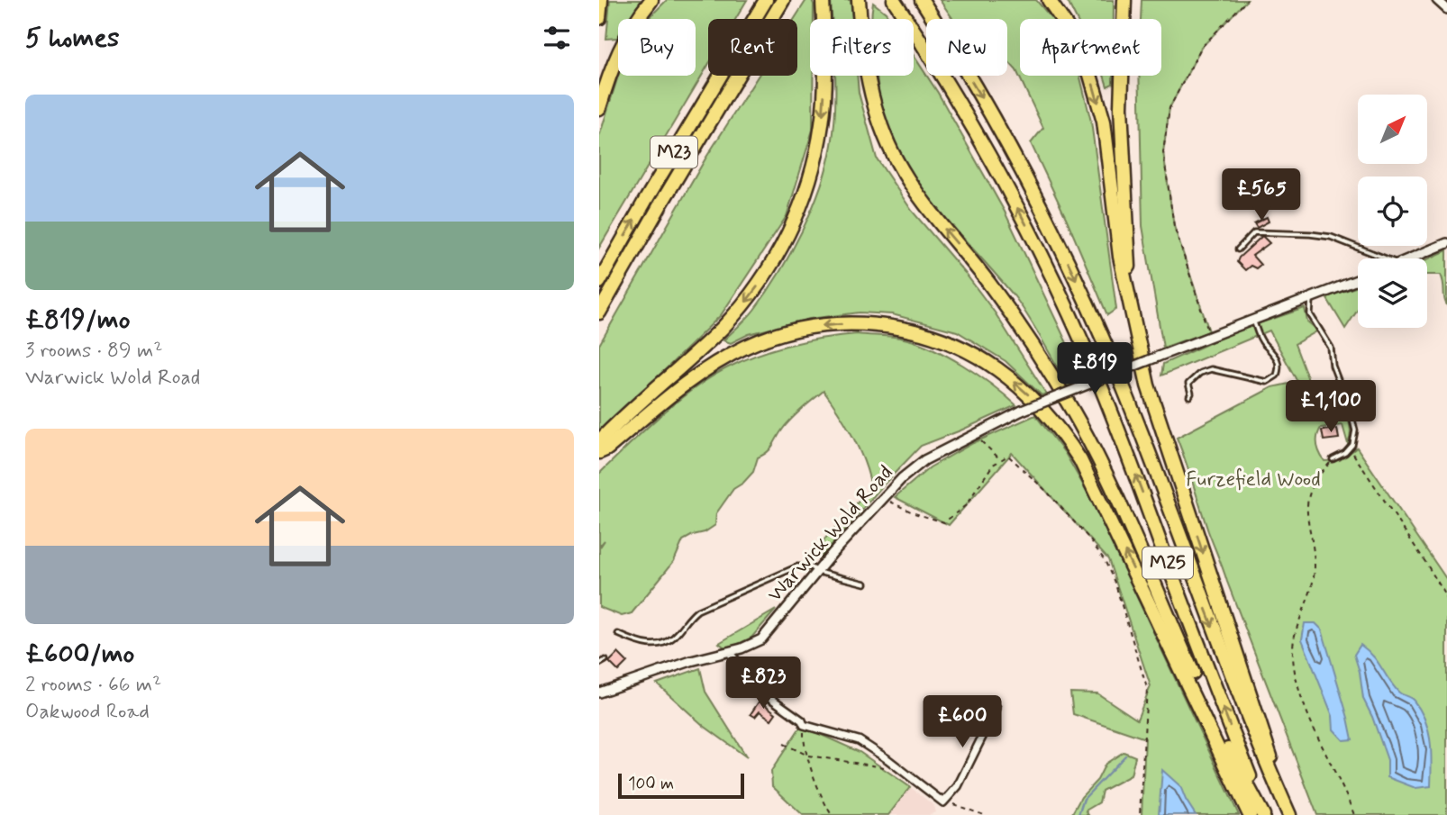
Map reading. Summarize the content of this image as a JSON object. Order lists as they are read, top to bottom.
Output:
{
  "streets": {
    "highway": ["M23", "M25"],
    "street": ["Warwick Wold Road"]
  },
  "parks": ["Furzefield Wood"],
  "scale_bar": "100 m",
  "north": "top right",
  "page": {
    "heading": "5 homes",
    "chip": [
      "Buy",
      "Rent",
      "Filters",
      "New",
      "Apartment"
    ],
    "list": [
      {
        "name": "£819/mo",
        "note": "3 rooms · 89 m² · Warwick Wold Road"
      },
      {
        "name": "£600/mo",
        "note": "2 rooms · 66 m² · Oakwood Road"
      }
    ],
    "price": [
      "£565",
      "£819",
      "£1,100",
      "£823",
      "£600"
    ],
    "scale": "100 m"
  }
}
